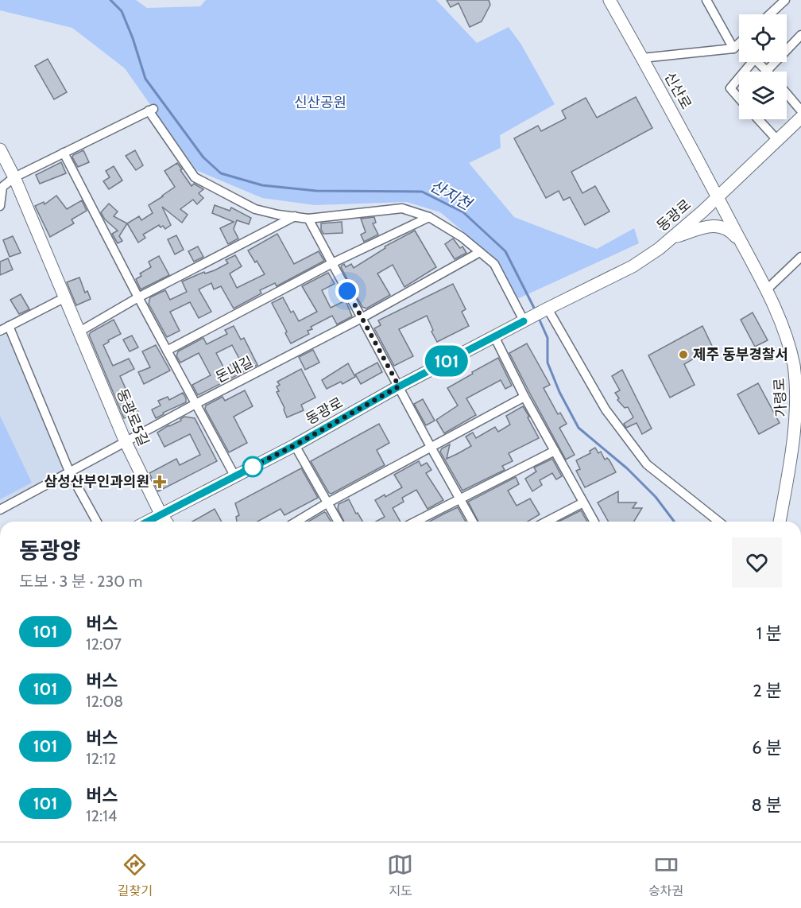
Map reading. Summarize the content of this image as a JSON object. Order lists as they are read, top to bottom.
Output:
{
  "streets": {
    "main road": [
      "신산로",
      "동광로",
      "가령로",
      "동광로5길"
    ],
    "street": ["돈내길"]
  },
  "crossings": [
    ["신산로", "동광로"],
    ["신산로", "가령로"],
    ["동광로", "가령로"],
    ["동광로", "동광로5길"],
    ["돈내길", "동광로5길"]
  ],
  "water": ["산지천"],
  "parks": ["신산공원"],
  "places": {
    "other": ["제주 동부경찰서"],
    "health": ["삼성산부인과의원"]
  },
  "lines": ["bus line 101"],
  "page": {
    "on_map": "101",
    "heading": ["동광양", "도보 · 3 분 · 230 m"],
    "list": [
      {
        "mark": "101",
        "name": "버스",
        "note": "12:07",
        "value": "1 분"
      },
      {
        "mark": "101",
        "name": "버스",
        "note": "12:08",
        "value": "2 분"
      },
      {
        "mark": "101",
        "name": "버스",
        "note": "12:12",
        "value": "6 분"
      },
      {
        "mark": "101",
        "name": "버스",
        "note": "12:14",
        "value": "8 분"
      }
    ],
    "tabs": ["길찾기", "지도", "승차권"]
  }
}
